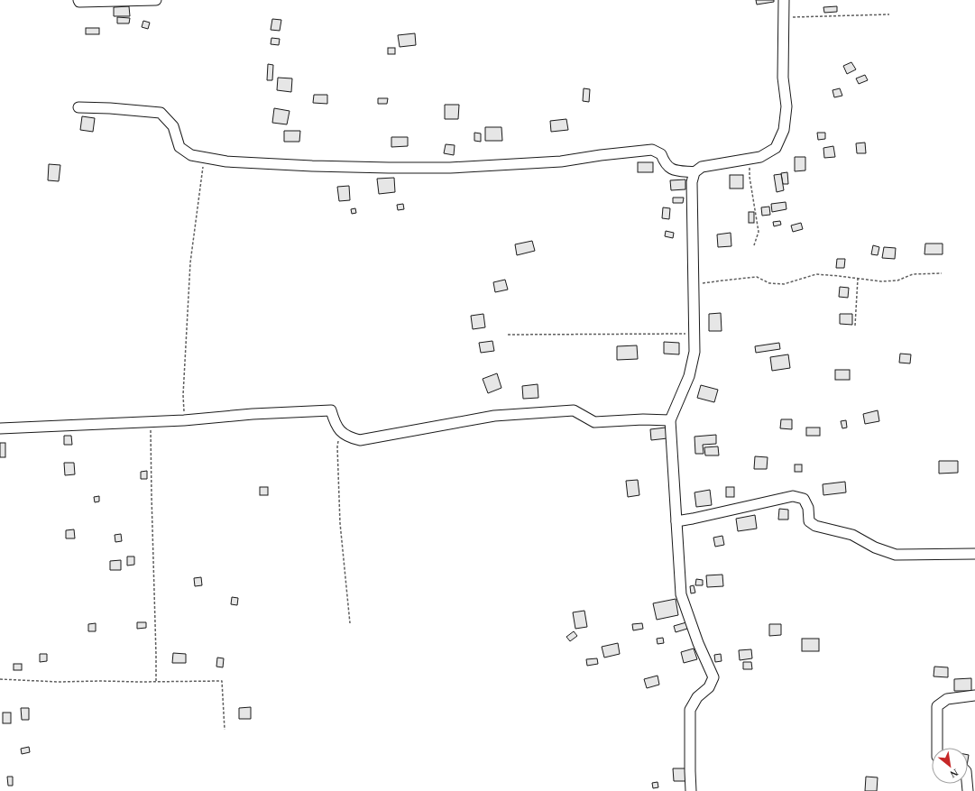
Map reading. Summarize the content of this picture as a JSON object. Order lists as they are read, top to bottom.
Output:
{
  "north": "bottom right"
}
